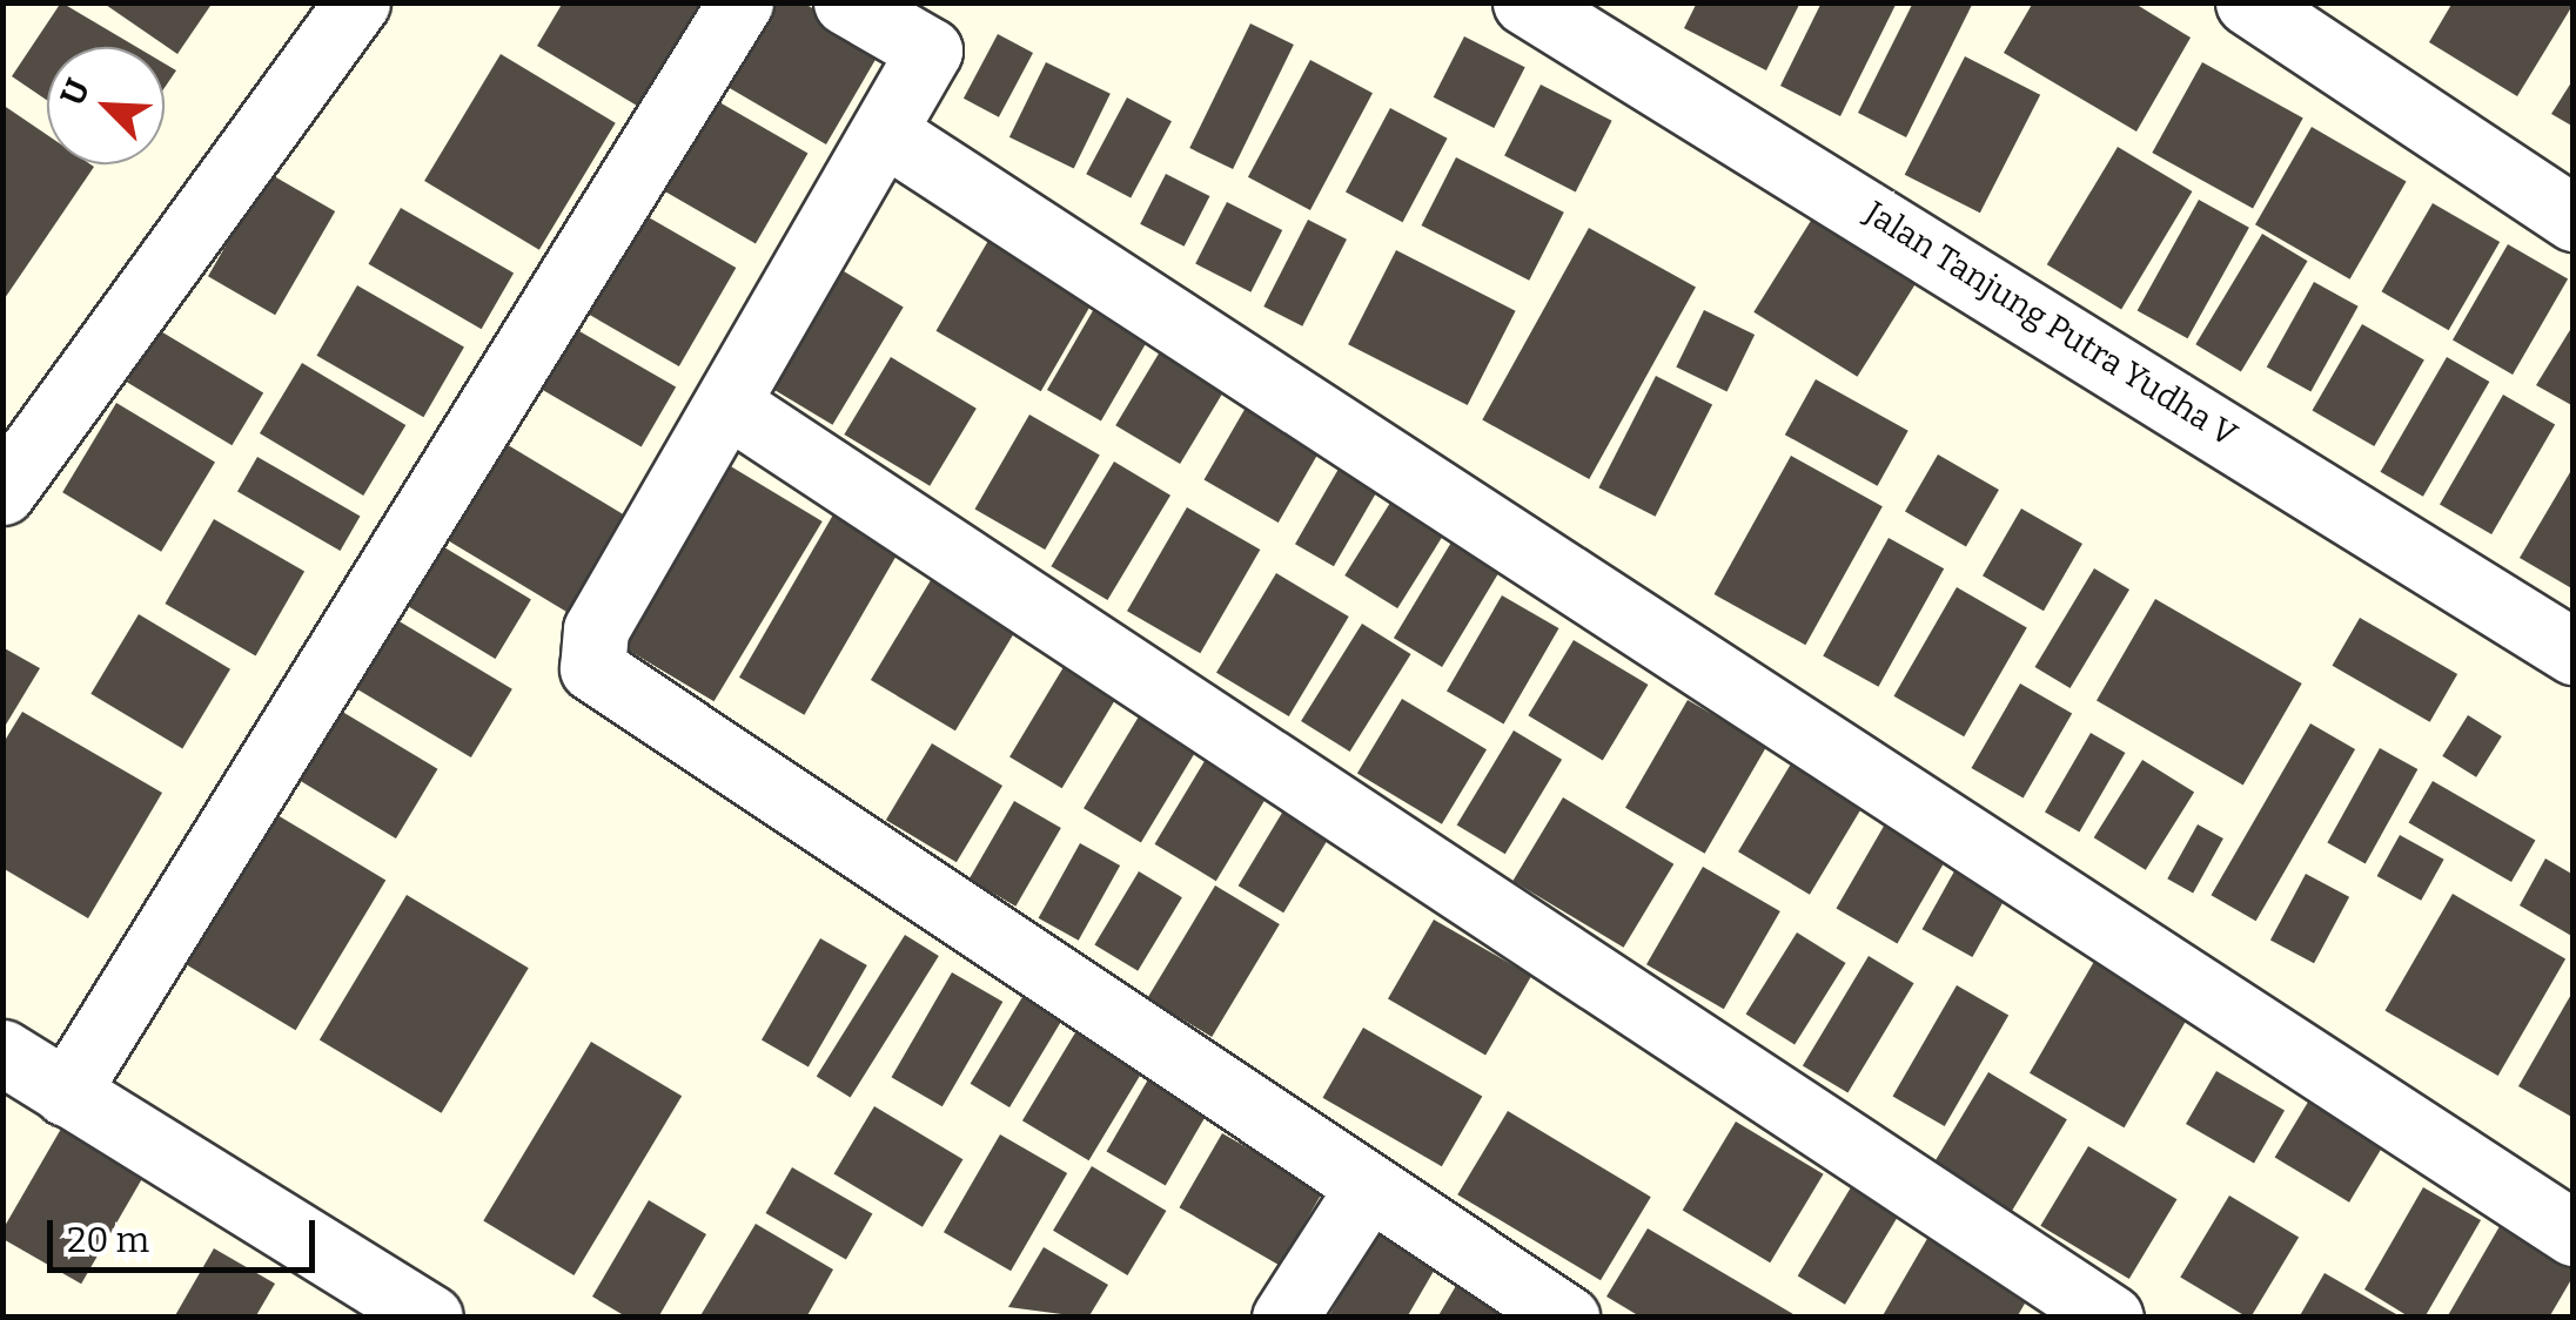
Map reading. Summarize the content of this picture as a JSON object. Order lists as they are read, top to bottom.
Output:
{
  "streets": {
    "street": ["Jalan Tanjung Putra Yudha V"]
  },
  "scale_bar": "20 m",
  "north": "top left"
}
